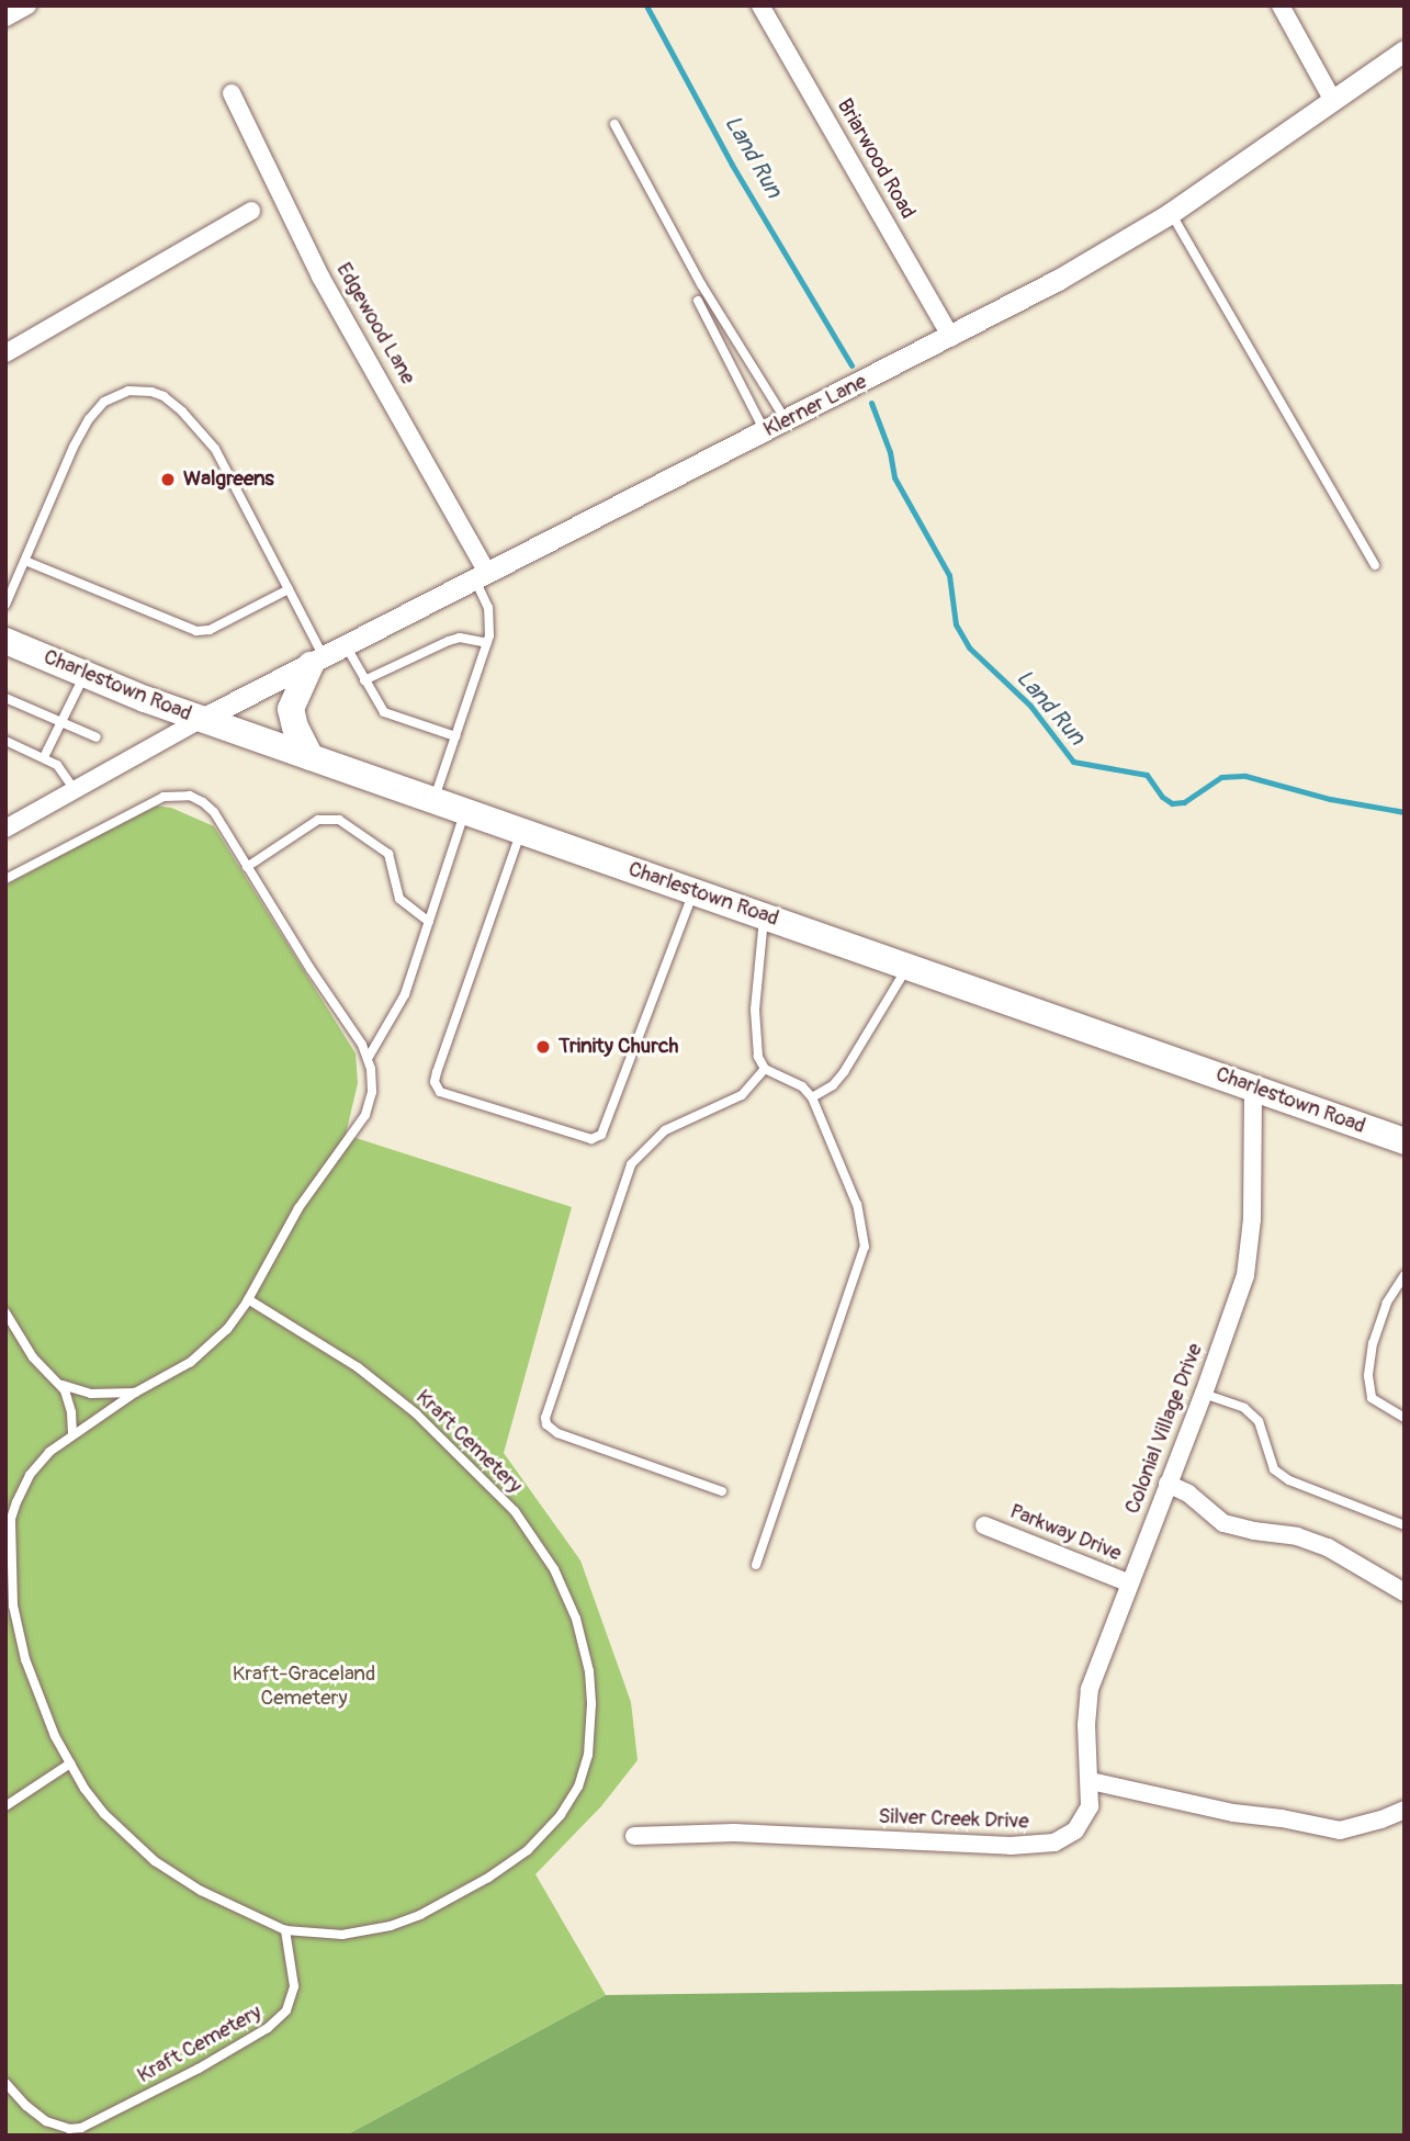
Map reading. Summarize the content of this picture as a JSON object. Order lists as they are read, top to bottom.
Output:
{
  "streets": {
    "main road": ["Charlestown Road"],
    "street": [
      "Briarwood Road",
      "Edgewood Lane",
      "Klerner Lane",
      "Colonial Village Drive",
      "Parkway Drive",
      "Silver Creek Drive"
    ],
    "lane": ["Kraft Cemetery"]
  },
  "crossings": [
    ["Briarwood Road", "Klerner Lane"],
    ["Edgewood Lane", "Klerner Lane"],
    ["Klerner Lane", "Charlestown Road"],
    ["Charlestown Road", "Colonial Village Drive"],
    ["Colonial Village Drive", "Parkway Drive"],
    ["Colonial Village Drive", "Silver Creek Drive"]
  ],
  "water": ["Land Run"],
  "parks": ["Kraft-Graceland Cemetery"],
  "places": ["Walgreens", "Trinity Church"]
}
